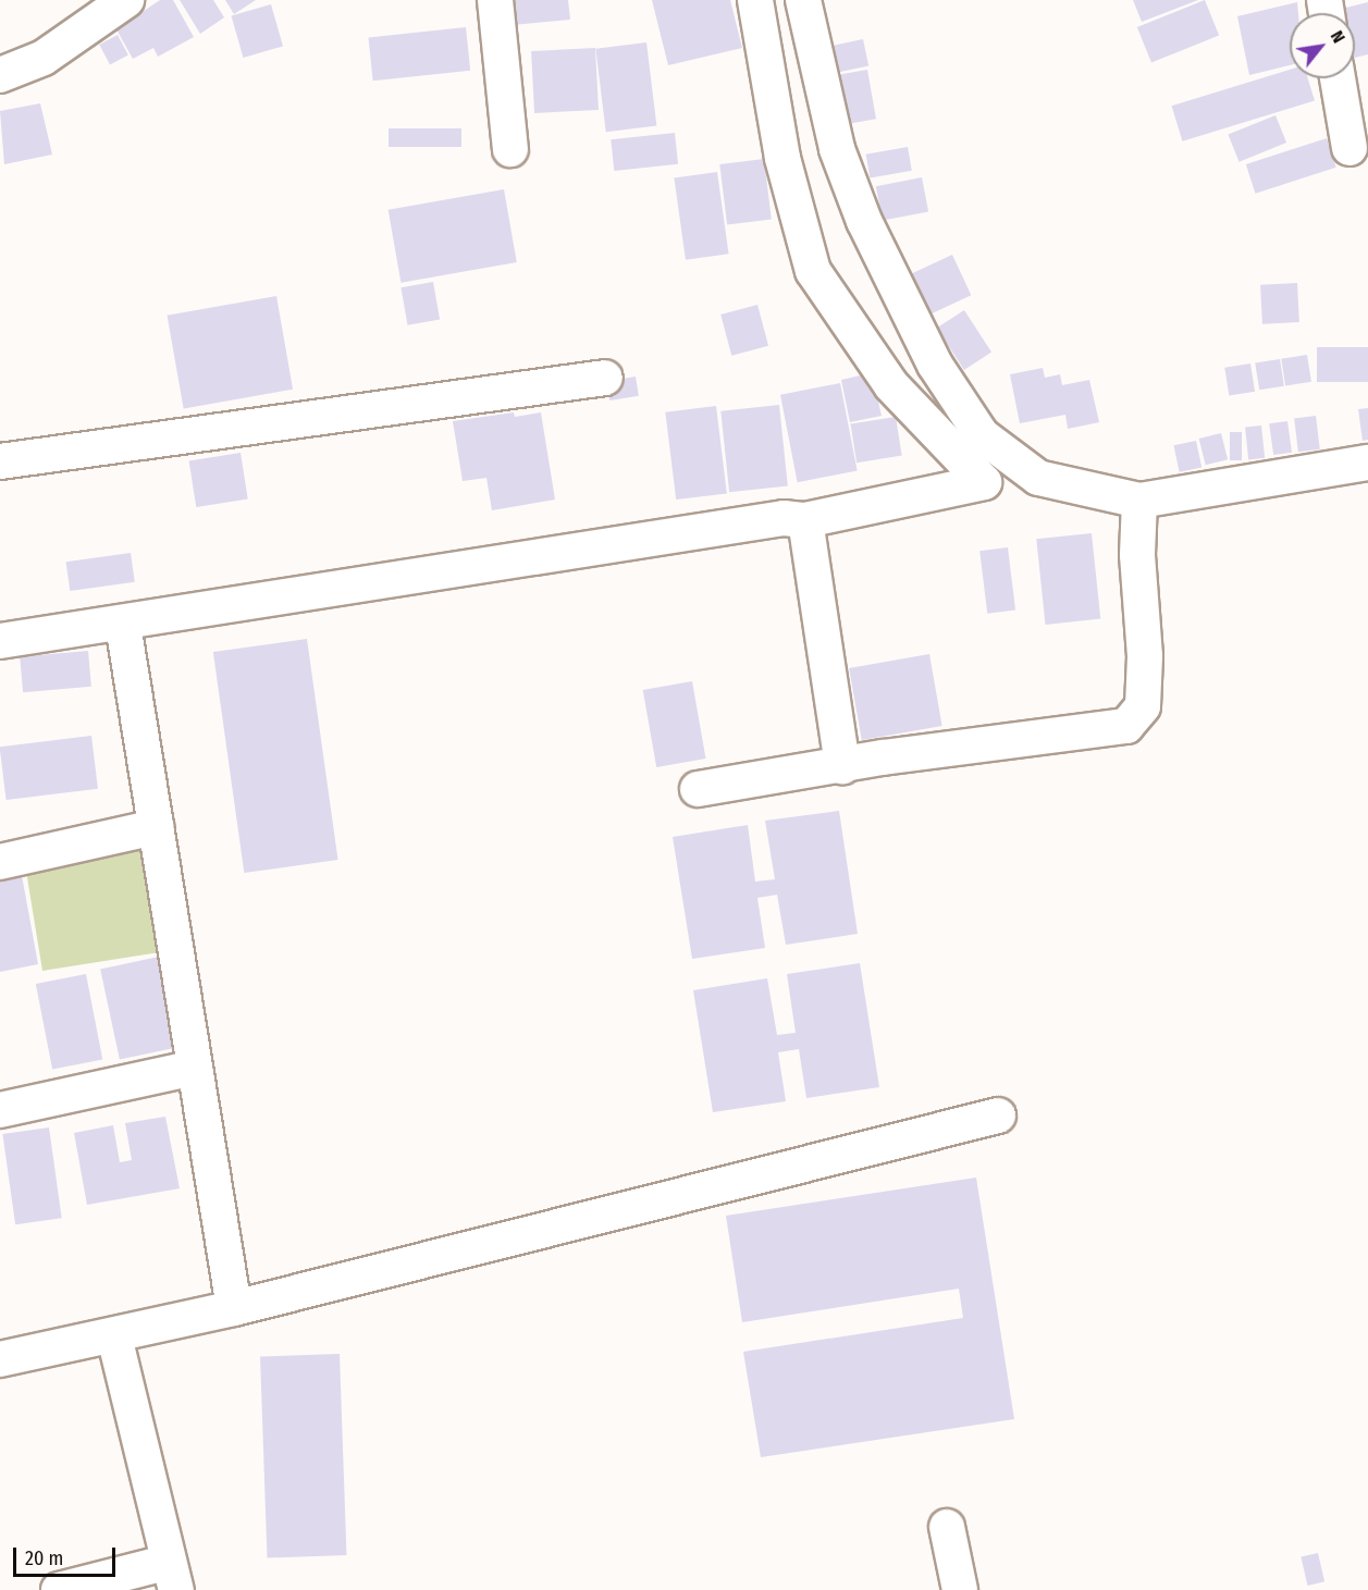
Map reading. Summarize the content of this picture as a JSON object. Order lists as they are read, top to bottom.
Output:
{
  "scale_bar": "20 m",
  "north": "top right"
}
